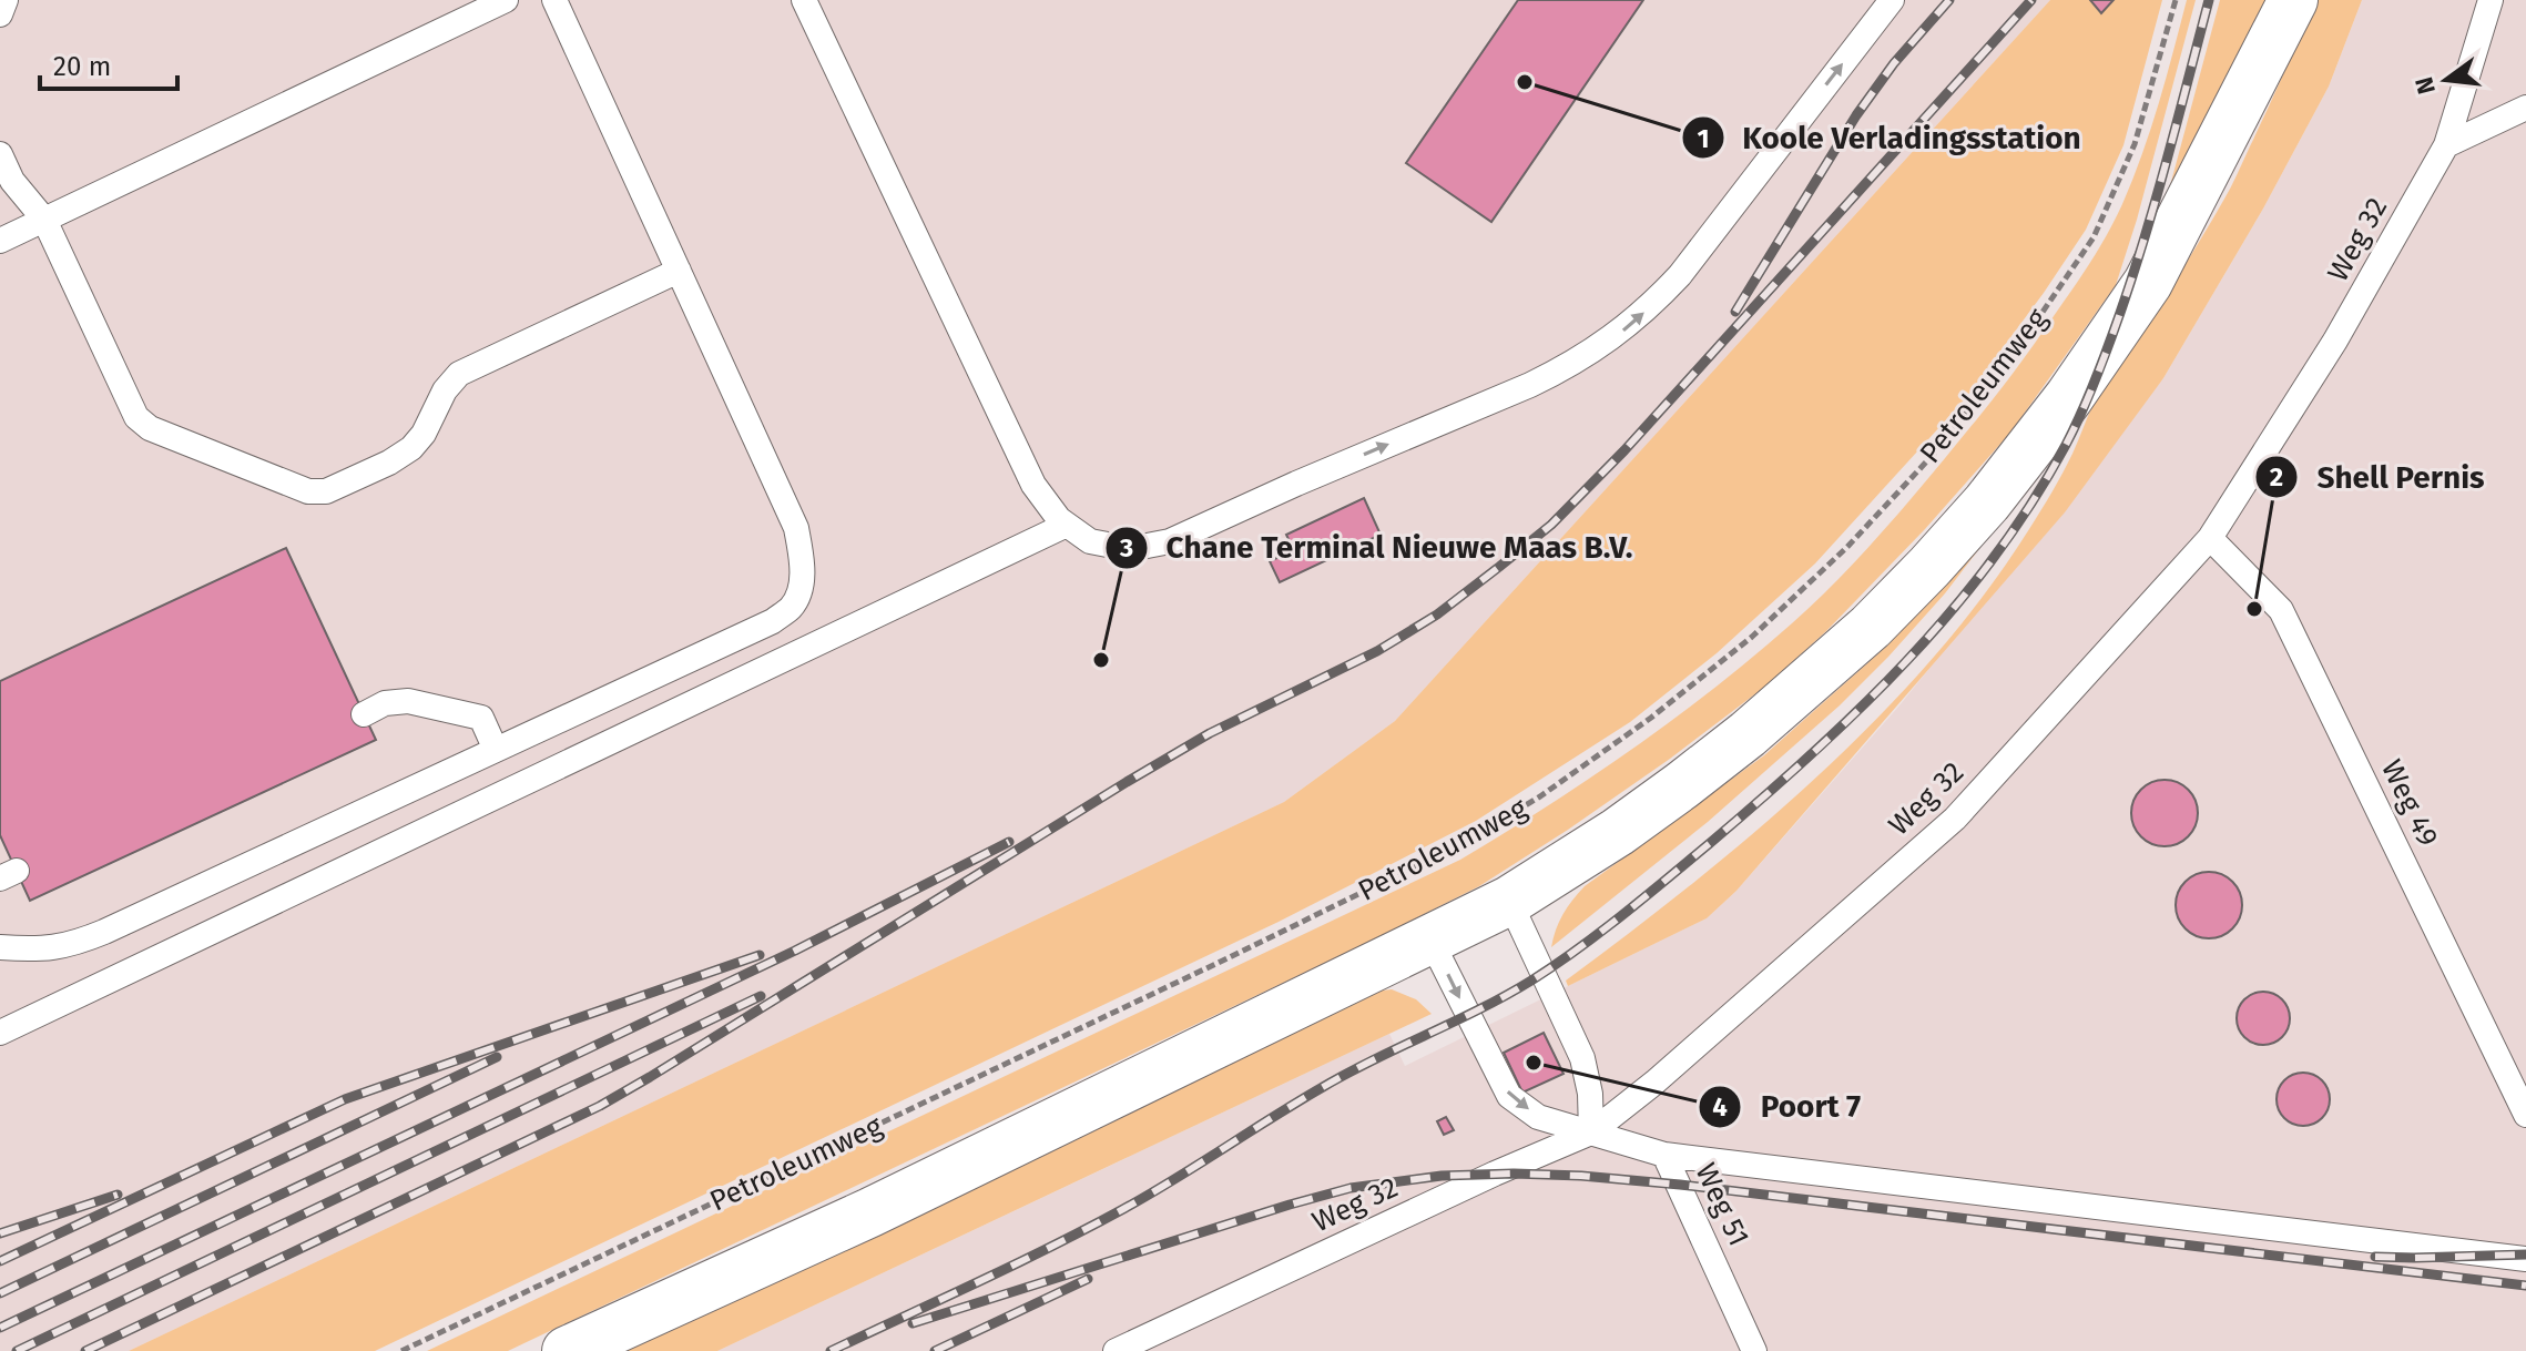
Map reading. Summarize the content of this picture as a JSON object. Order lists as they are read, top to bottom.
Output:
{
  "streets": {
    "lane": ["Weg 32", "Weg 49", "Weg 51"],
    "path": ["Petroleumweg"]
  },
  "crossings": [
    ["Weg 32", "Weg 49"],
    ["Weg 32", "Weg 51"]
  ],
  "places": [
    "Koole Verladingsstation",
    "Shell Pernis",
    "Chane Terminal Nieuwe Maas B.V.",
    "Poort 7"
  ],
  "scale_bar": "20 m",
  "north": "left"
}
